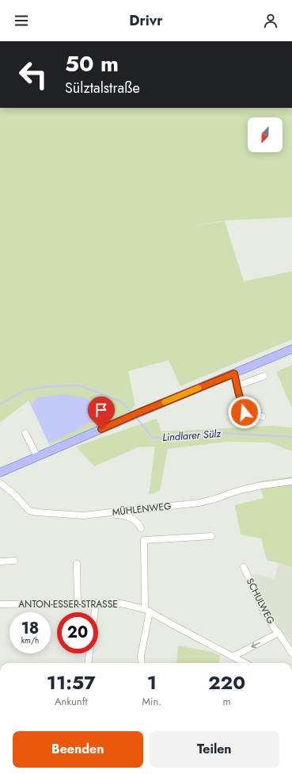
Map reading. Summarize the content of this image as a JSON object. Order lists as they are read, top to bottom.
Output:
{
  "streets": {
    "street": ["MÜHLENWEG", "SCHULWEG", "ANTON-ESSER-STRASSE"]
  },
  "crossings": [
    ["SCHULWEG", "ANTON-ESSER-STRASSE"]
  ],
  "water": ["Lindlarer Sülz"],
  "north": "bottom left",
  "page": {
    "header": "Drivr",
    "turn": ["50 m", "Sülztalstraße"],
    "speed": "18 km/h",
    "limit": "20",
    "eta": [
      "11:57",
      "Ankunft",
      "1",
      "Min.",
      "220",
      "m"
    ],
    "buttons": ["Beenden", "Teilen"]
  }
}
